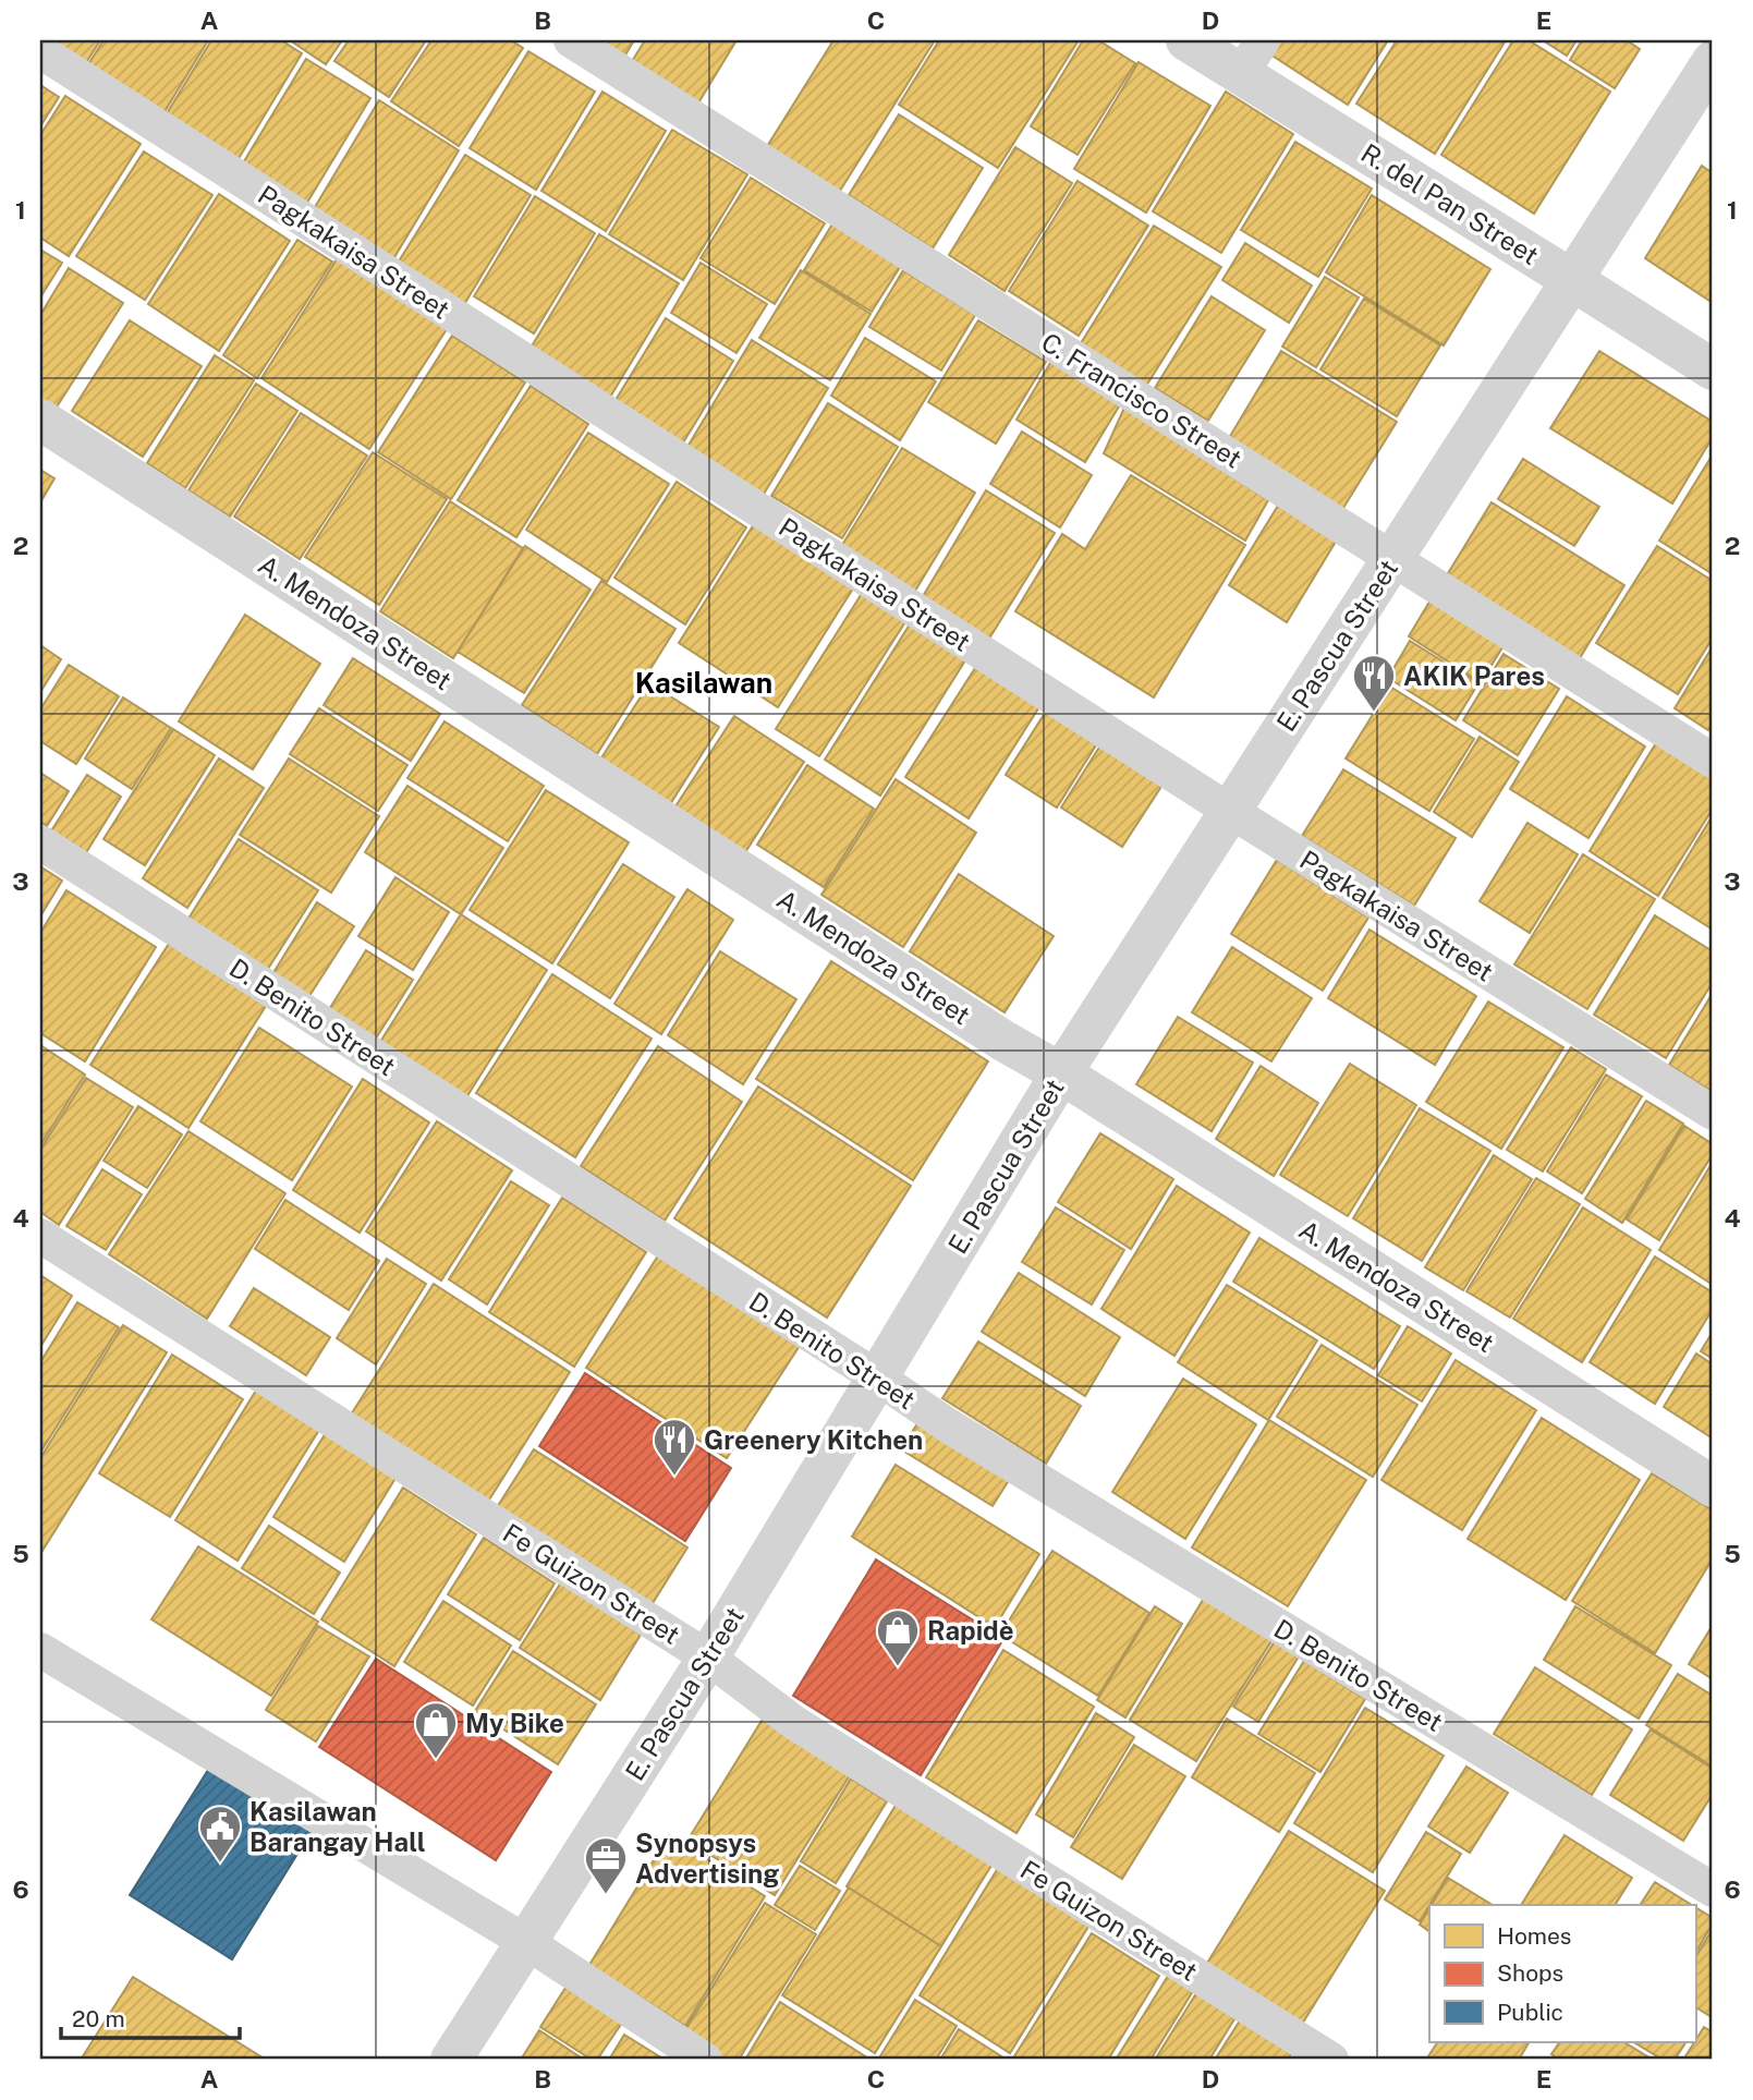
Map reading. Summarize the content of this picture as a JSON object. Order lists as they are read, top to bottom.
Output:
{
  "streets": {
    "street": ["R. del Pan Street", "A. Mendoza Street", "E. Pascua Street"],
    "lane": [
      "Pagkakaisa Street",
      "C. Francisco Street",
      "D. Benito Street",
      "Fe Guizon Street"
    ]
  },
  "crossings": [
    ["R. del Pan Street", "E. Pascua Street"],
    ["Pagkakaisa Street", "E. Pascua Street"],
    ["C. Francisco Street", "E. Pascua Street"],
    ["A. Mendoza Street", "E. Pascua Street"],
    ["E. Pascua Street", "D. Benito Street"],
    ["E. Pascua Street", "Fe Guizon Street"]
  ],
  "districts": ["Kasilawan"],
  "places": {
    "restaurant": ["AKIK Pares", "Greenery Kitchen"],
    "shop": ["Rapidè", "My Bike"],
    "public building": ["Kasilawan Barangay Hall"],
    "office": ["Synopsys Advertising"]
  },
  "legend": ["Homes", "Shops", "Public"],
  "scale_bar": "20 m",
  "grid": {
    "columns": [
      "A",
      "B",
      "C",
      "D",
      "E"
    ],
    "rows": [
      "1",
      "2",
      "3",
      "4",
      "5",
      "6"
    ]
  }
}
